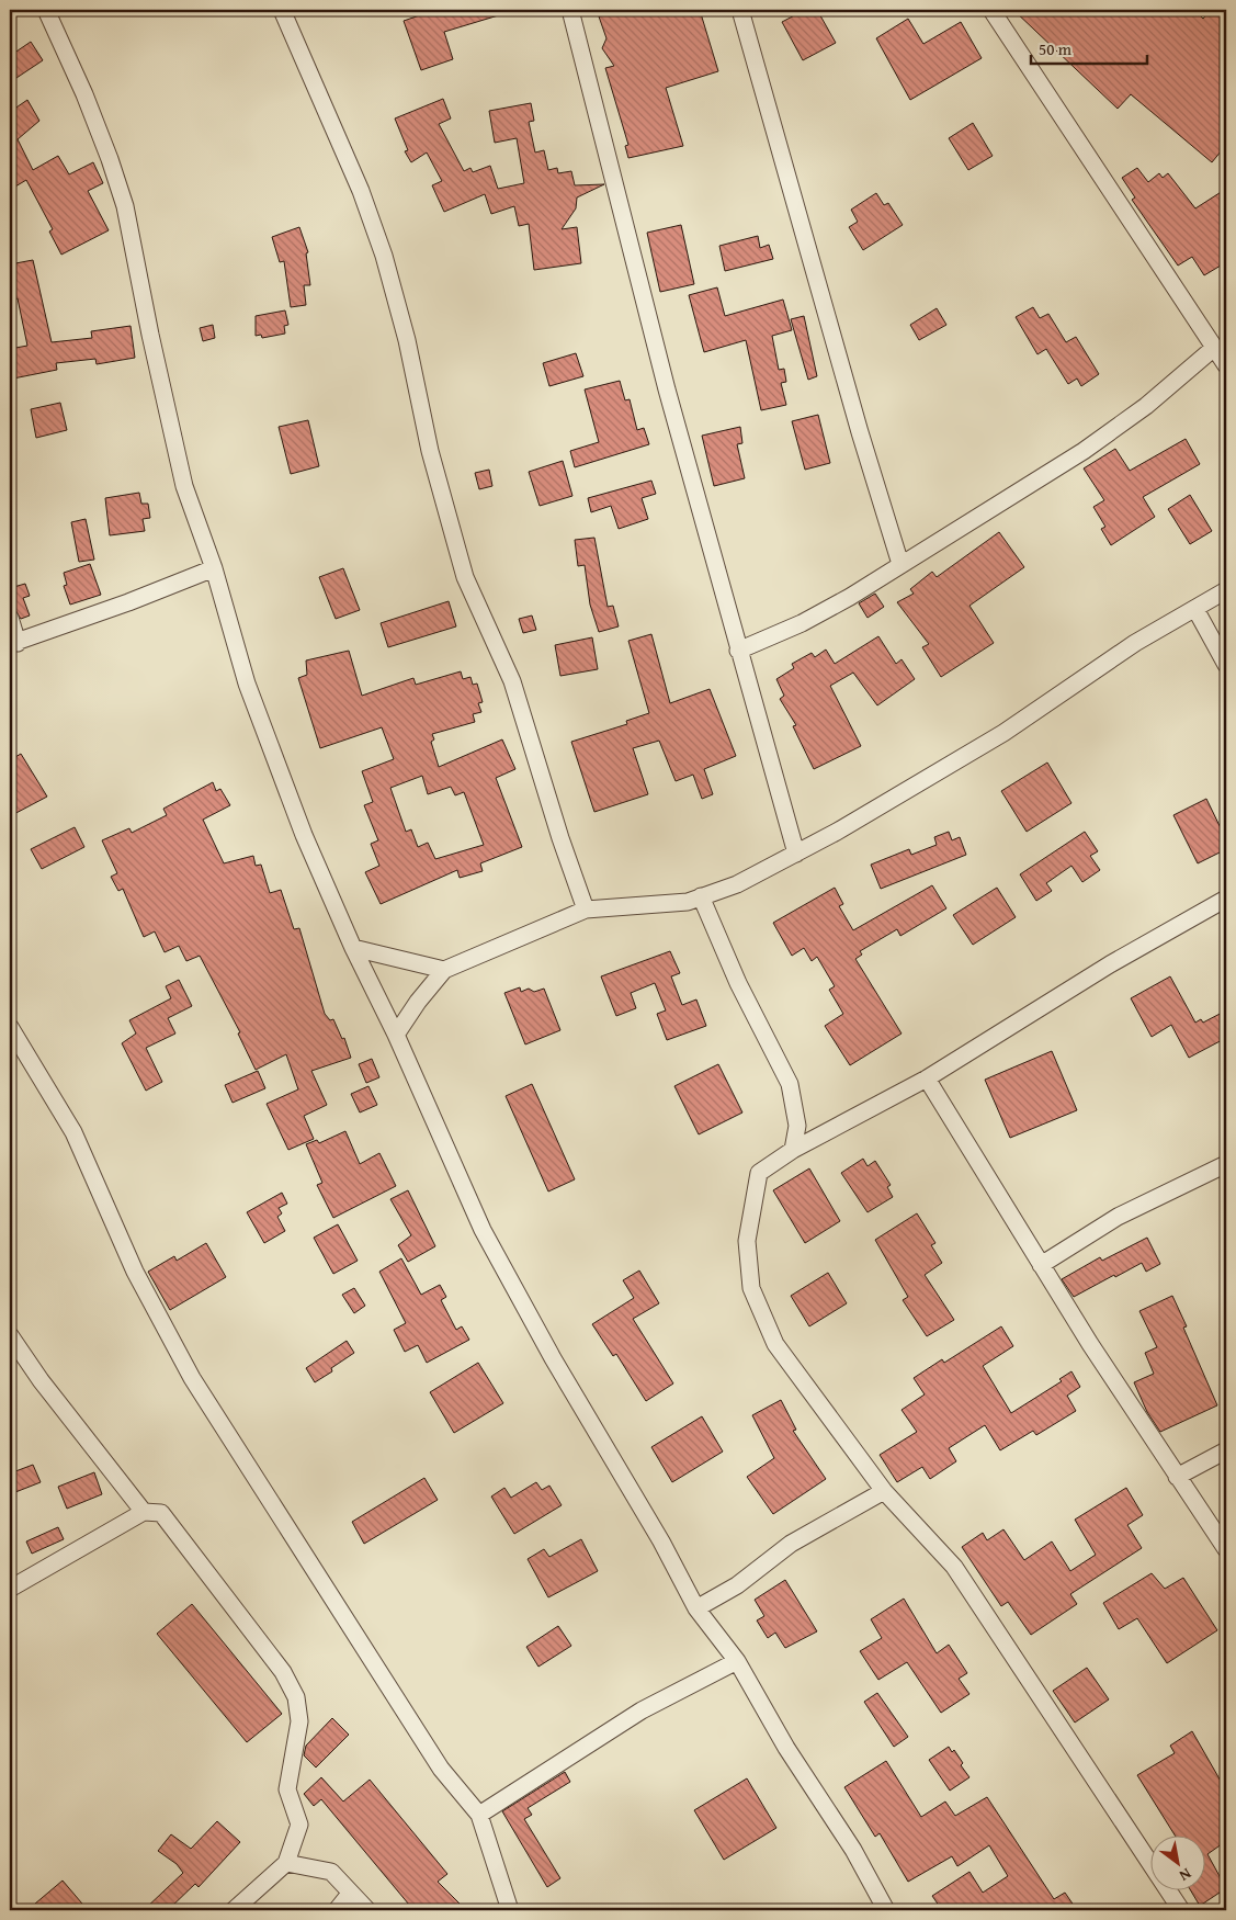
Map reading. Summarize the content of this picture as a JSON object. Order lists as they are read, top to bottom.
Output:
{
  "scale_bar": "50 m",
  "north": "bottom right"
}
